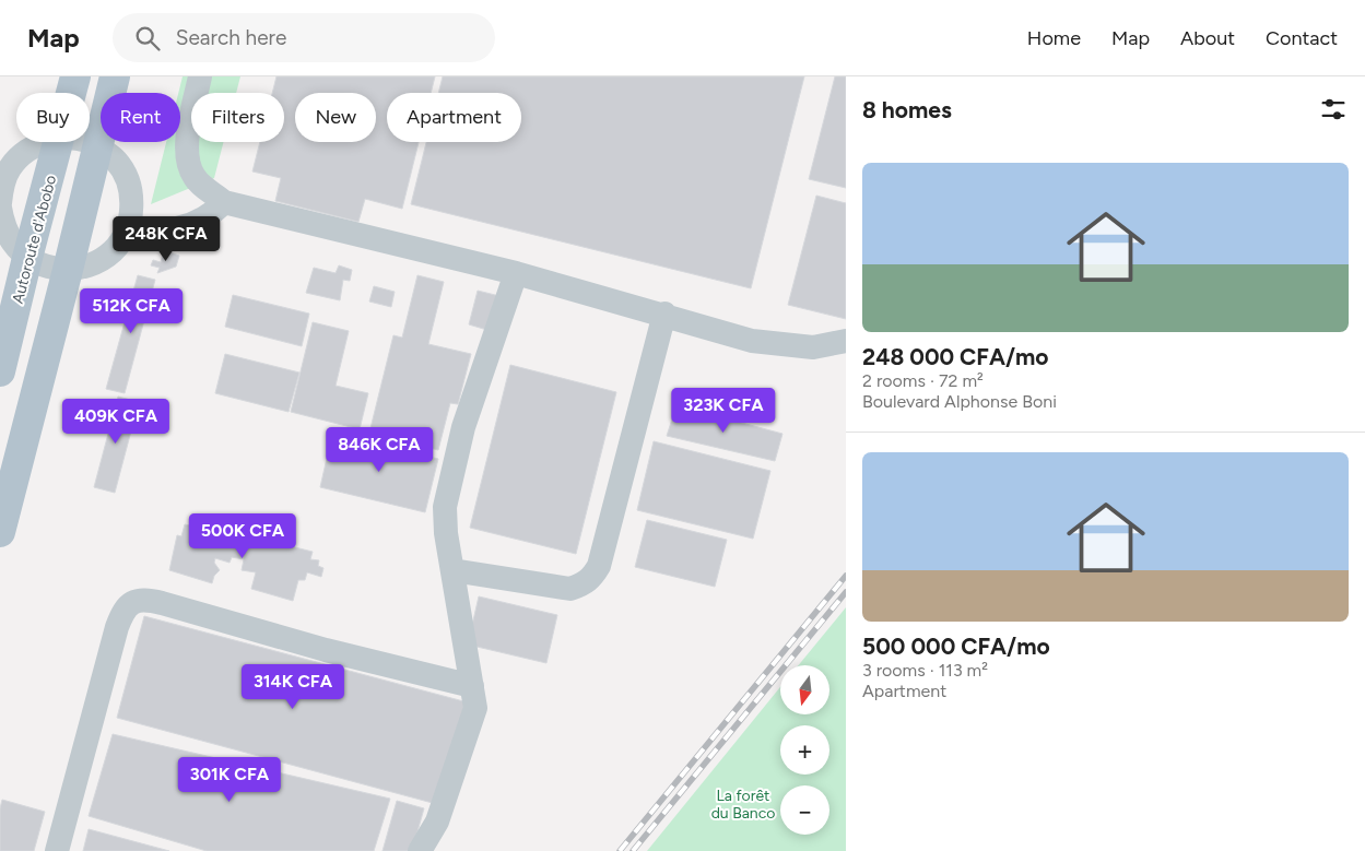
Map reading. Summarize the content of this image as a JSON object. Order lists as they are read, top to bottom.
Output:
{
  "streets": {
    "main road": ["Autoroute d'Abobo"]
  },
  "parks": ["La forêt du Banco"],
  "north": "bottom",
  "page": {
    "header": "Map",
    "search": "Search here",
    "nav": [
      "Home",
      "Map",
      "About",
      "Contact"
    ],
    "heading": "8 homes",
    "chip": [
      "Buy",
      "Rent",
      "Filters",
      "New",
      "Apartment"
    ],
    "list": [
      {
        "name": "248 000 CFA/mo",
        "note": "2 rooms · 72 m² · Boulevard Alphonse Boni"
      },
      {
        "name": "500 000 CFA/mo",
        "note": "3 rooms · 113 m² · Apartment"
      }
    ],
    "price": [
      "248K CFA",
      "512K CFA",
      "323K CFA",
      "409K CFA",
      "846K CFA",
      "500K CFA",
      "314K CFA",
      "301K CFA"
    ],
    "map_buttons": ["+", "−"]
  }
}
